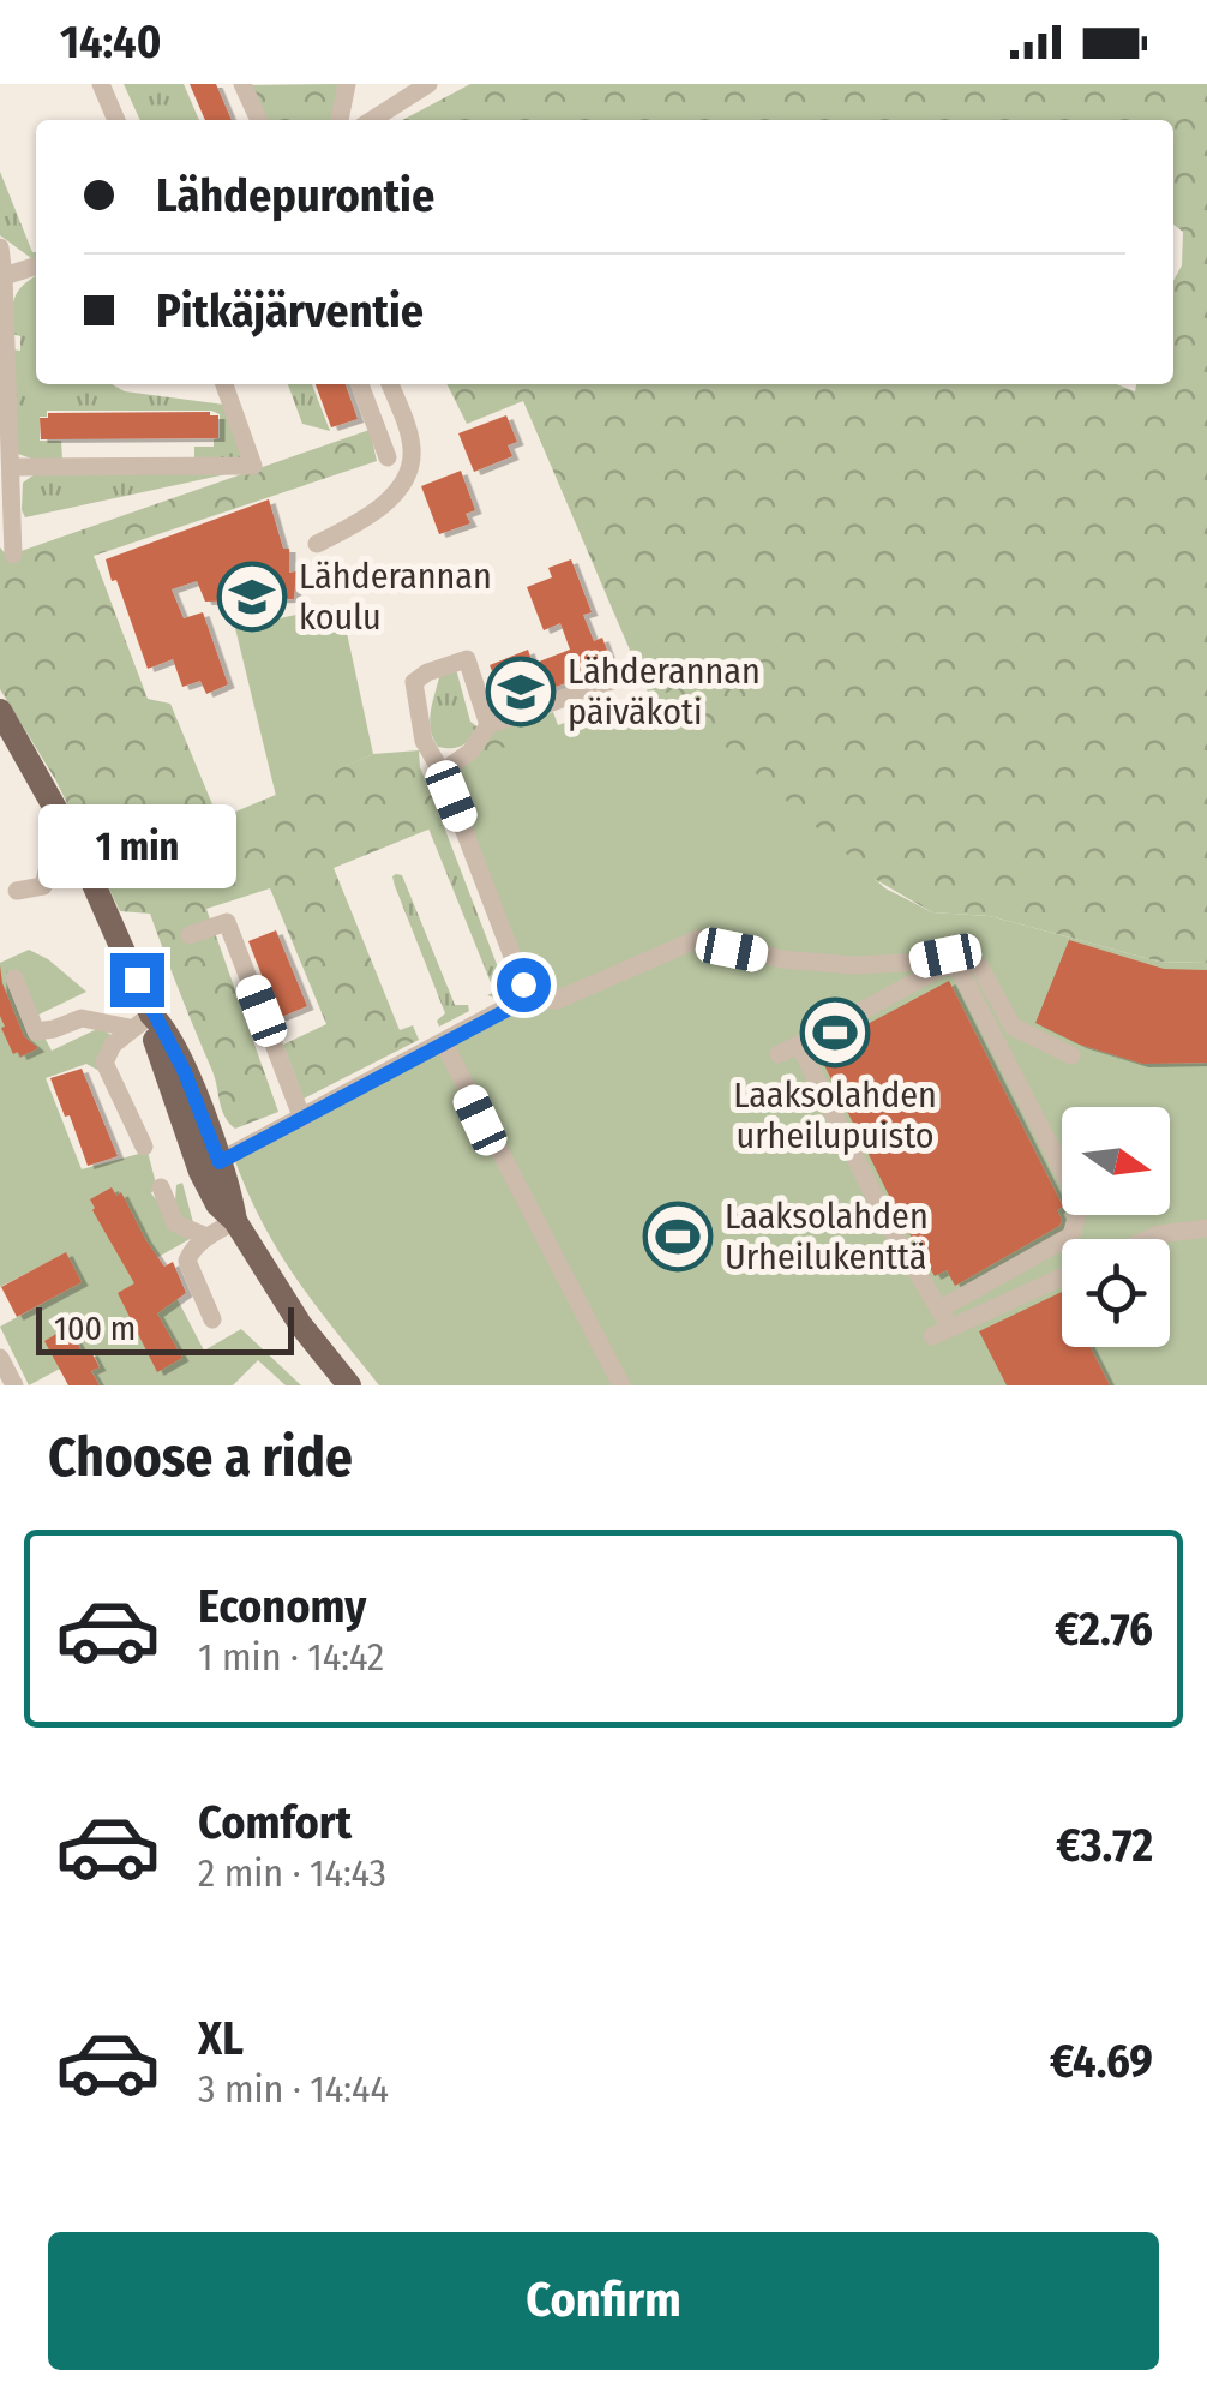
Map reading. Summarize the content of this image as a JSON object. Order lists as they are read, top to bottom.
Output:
{
  "places": {
    "school or university": ["Lähderannan koulu", "Lähderannan päiväkoti"],
    "sports": ["Laaksolahden urheilupuisto", "Laaksolahden Urheilukenttä"]
  },
  "scale_bar": "100 m",
  "north": "right",
  "page": {
    "status": "14:40",
    "banner": ["Lähdepurontie", "Pitkäjärventie"],
    "bubble": "1 min",
    "scale": "100 m",
    "heading": "Choose a ride",
    "list": [
      {
        "name": "Economy",
        "note": "1 min · 14:42",
        "value": "€2.76"
      },
      {
        "name": "Comfort",
        "note": "2 min · 14:43",
        "value": "€3.72"
      },
      {
        "name": "XL",
        "note": "3 min · 14:44",
        "value": "€4.69"
      }
    ],
    "buttons": "Confirm"
  }
}
